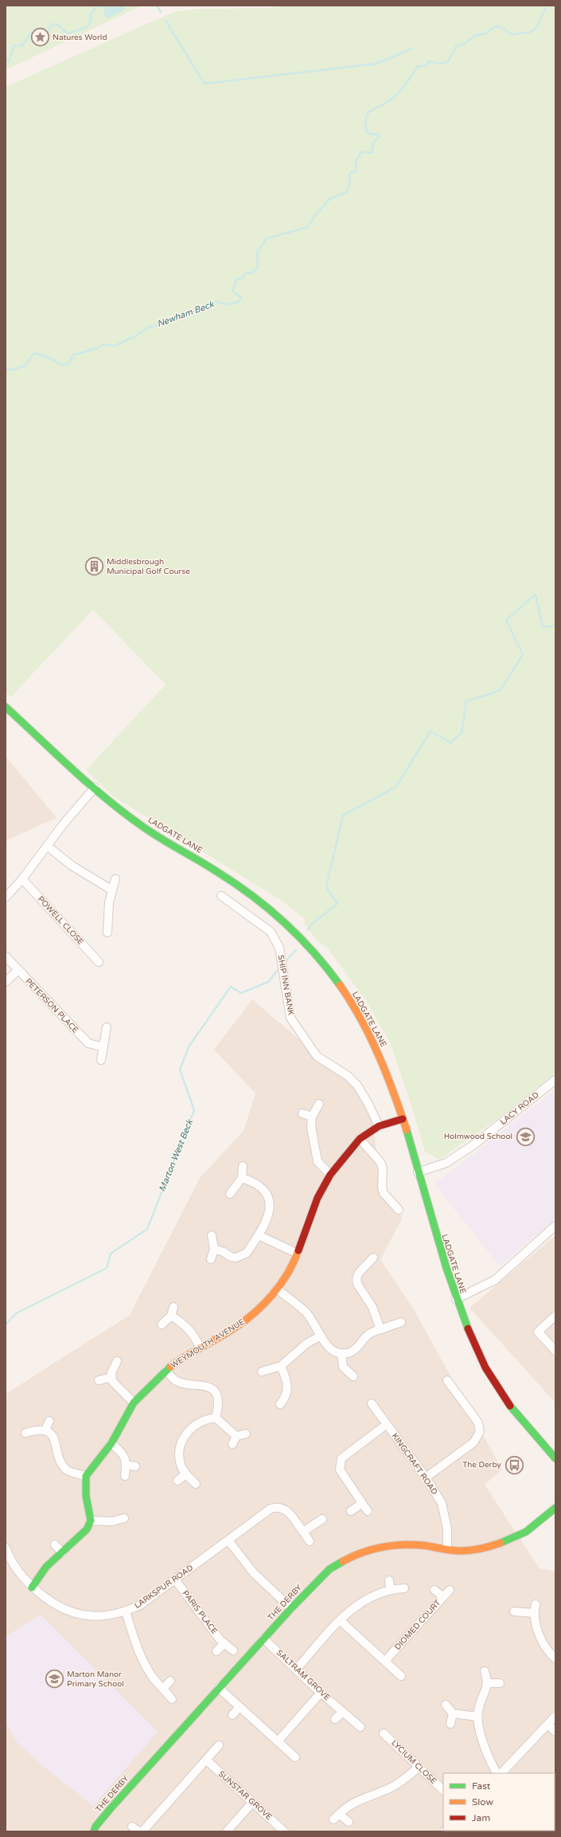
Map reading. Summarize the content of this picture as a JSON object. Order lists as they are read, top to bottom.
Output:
{
  "streets": {
    "street": [
      "LADGATE LANE",
      "POWELL CLOSE",
      "SHIP INN BANK",
      "PETERSON PLACE",
      "LACY ROAD",
      "WEYMOUTH AVENUE",
      "KINGCRAFT ROAD",
      "LARKSPUR ROAD",
      "THE DERBY",
      "PARIS PLACE",
      "DIOMED COURT",
      "SALTRAM GROVE",
      "LYCIUM CLOSE",
      "SUNSTAR GROVE"
    ]
  },
  "crossings": [
    ["LADGATE LANE", "LACY ROAD"],
    ["LADGATE LANE", "WEYMOUTH AVENUE"],
    ["SHIP INN BANK", "WEYMOUTH AVENUE"],
    ["KINGCRAFT ROAD", "THE DERBY"],
    ["LARKSPUR ROAD", "PARIS PLACE"],
    ["THE DERBY", "SALTRAM GROVE"]
  ],
  "water": ["Newham Beck", "Marton West Beck"],
  "places": {
    "place": ["Natures World"],
    "building": ["Middlesbrough Municipal Golf Course"],
    "school or university": ["Holmwood School", "Marton Manor Primary School"],
    "bus stop": ["The Derby"]
  },
  "legend": ["Fast", "Slow", "Jam"]
}
